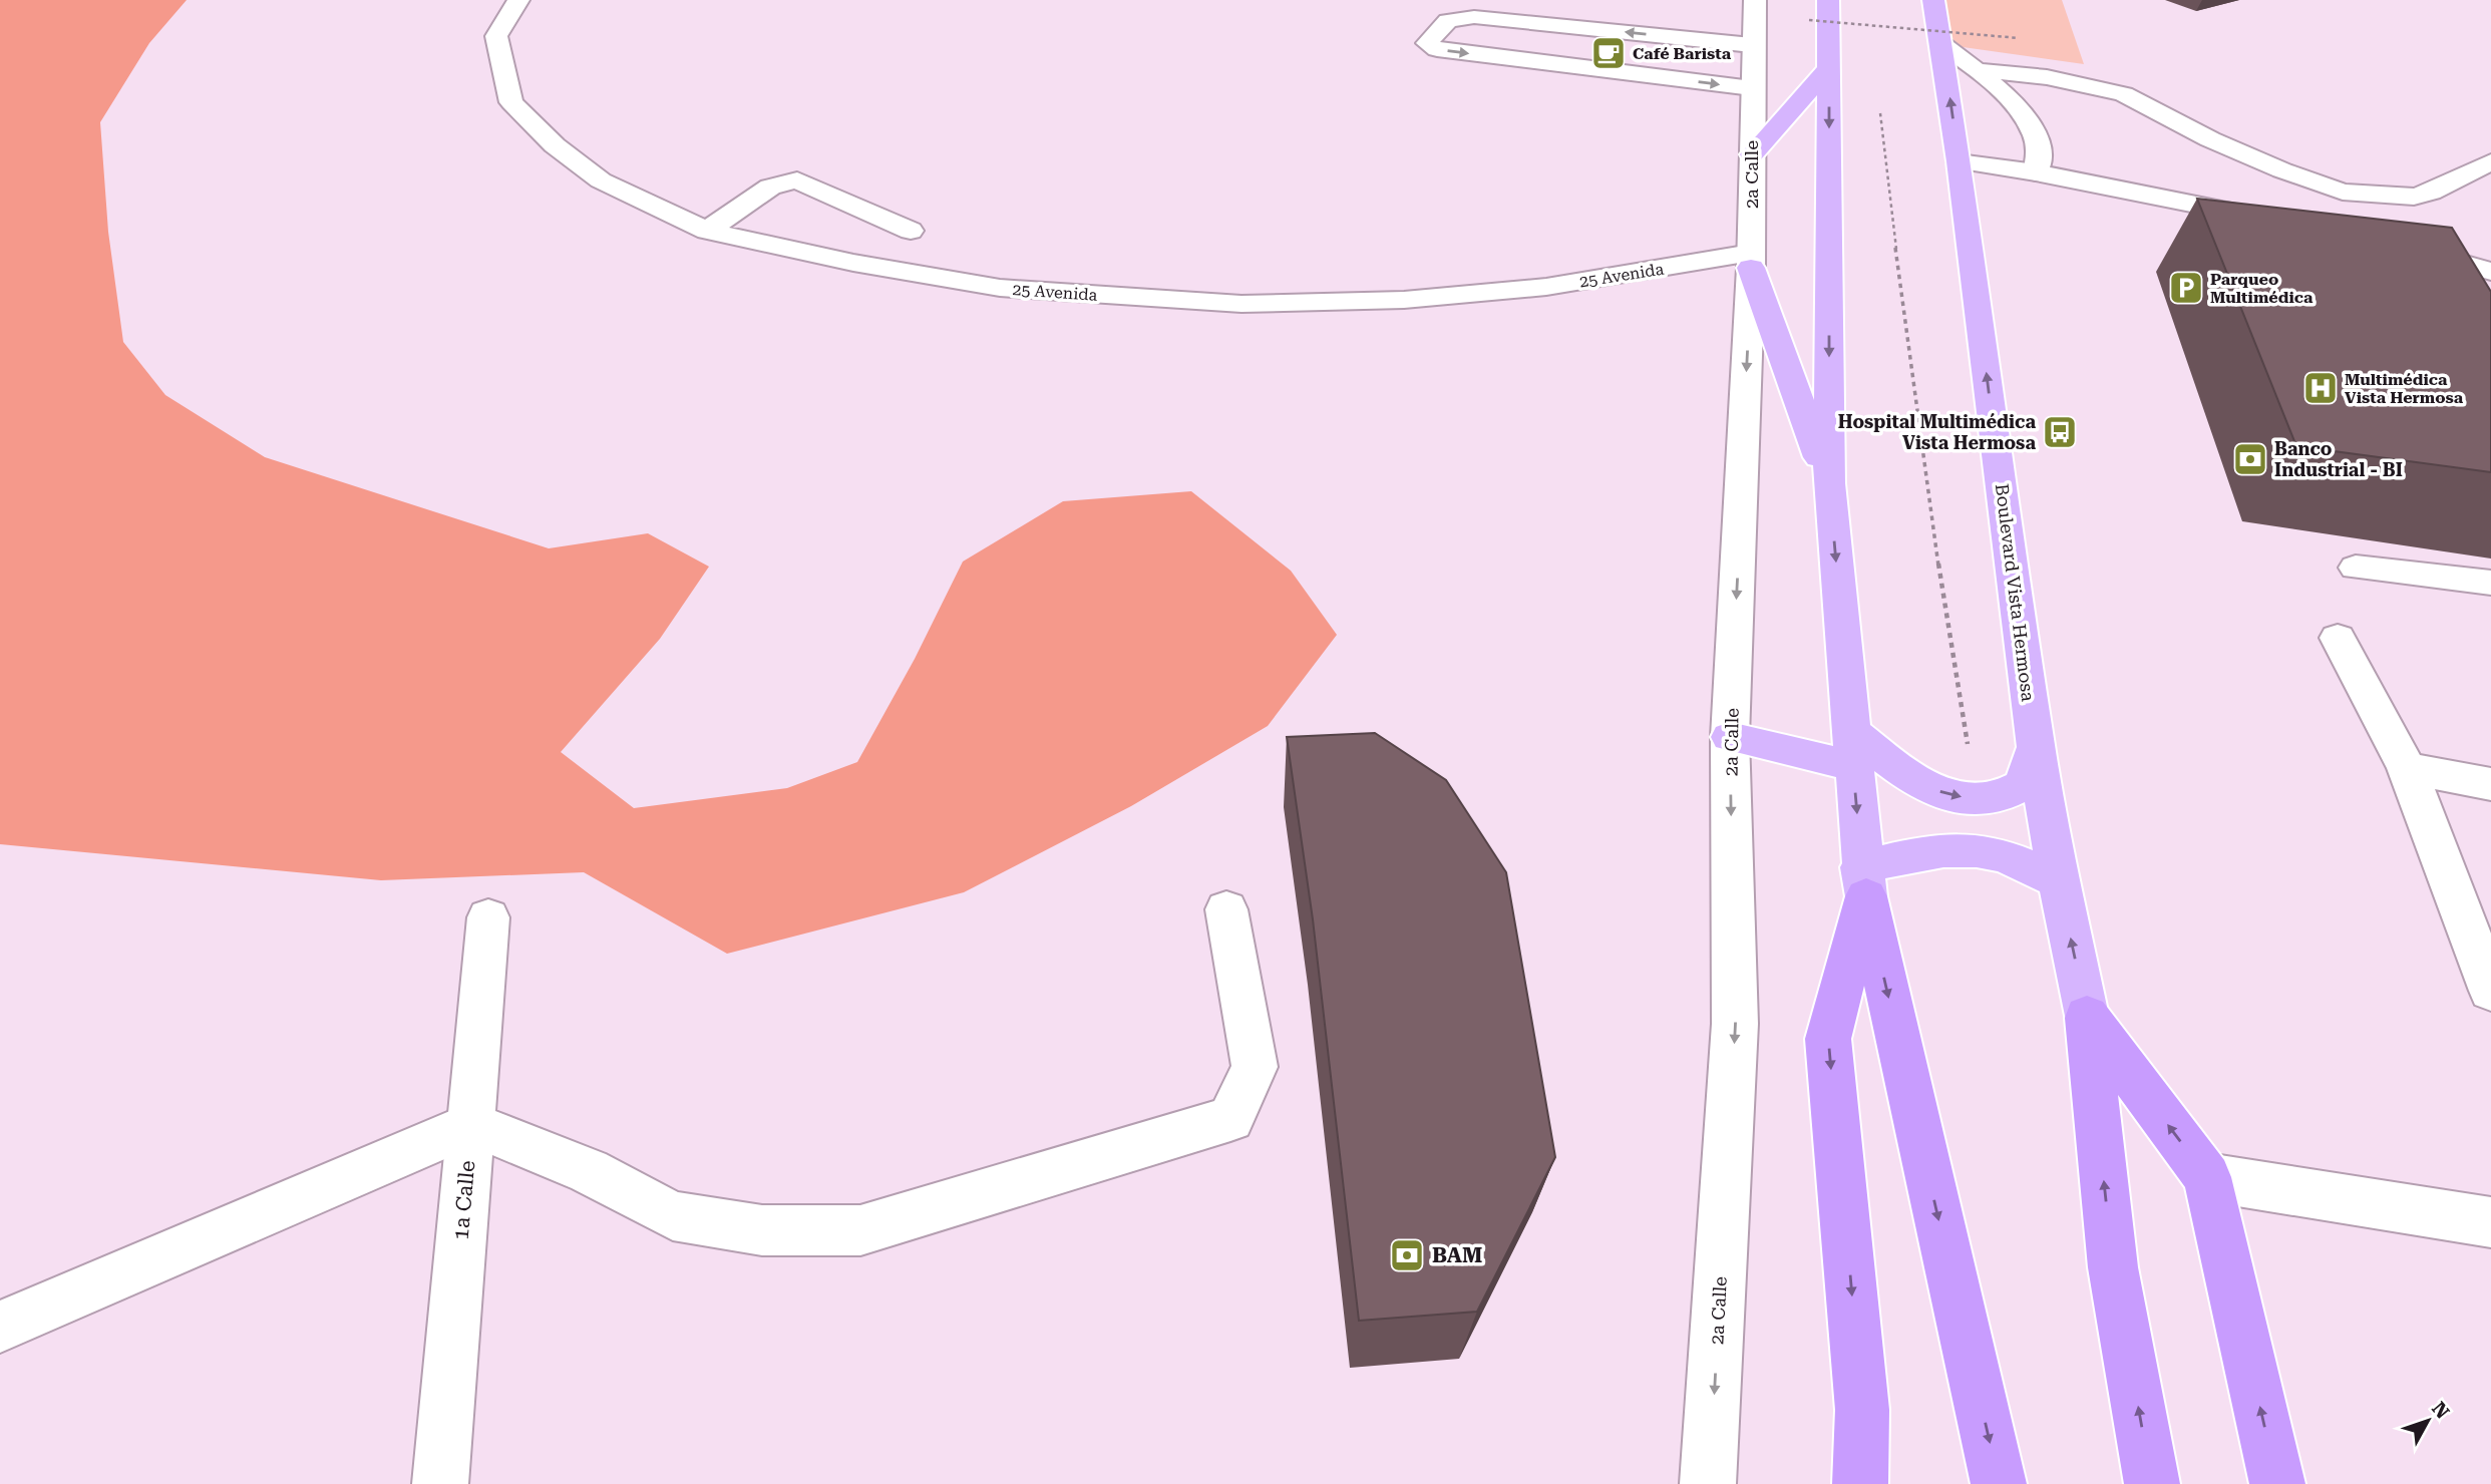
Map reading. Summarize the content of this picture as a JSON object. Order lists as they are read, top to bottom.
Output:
{
  "streets": {
    "main road": ["Boulevard Vista Hermosa"],
    "street": ["2a Calle", "25 Avenida", "1a Calle"]
  },
  "crossings": [
    ["2a Calle", "25 Avenida"]
  ],
  "one_way": ["2a Calle"],
  "places": {
    "cafe": ["Café Barista"],
    "parking": ["Parqueo Multimédica"],
    "hospital": ["Multimédica Vista Hermosa"],
    "bus stop": ["Hospital Multimédica Vista Hermosa"],
    "bank": ["Banco Industrial - BI", "BAM"]
  },
  "north": "top right"
}
